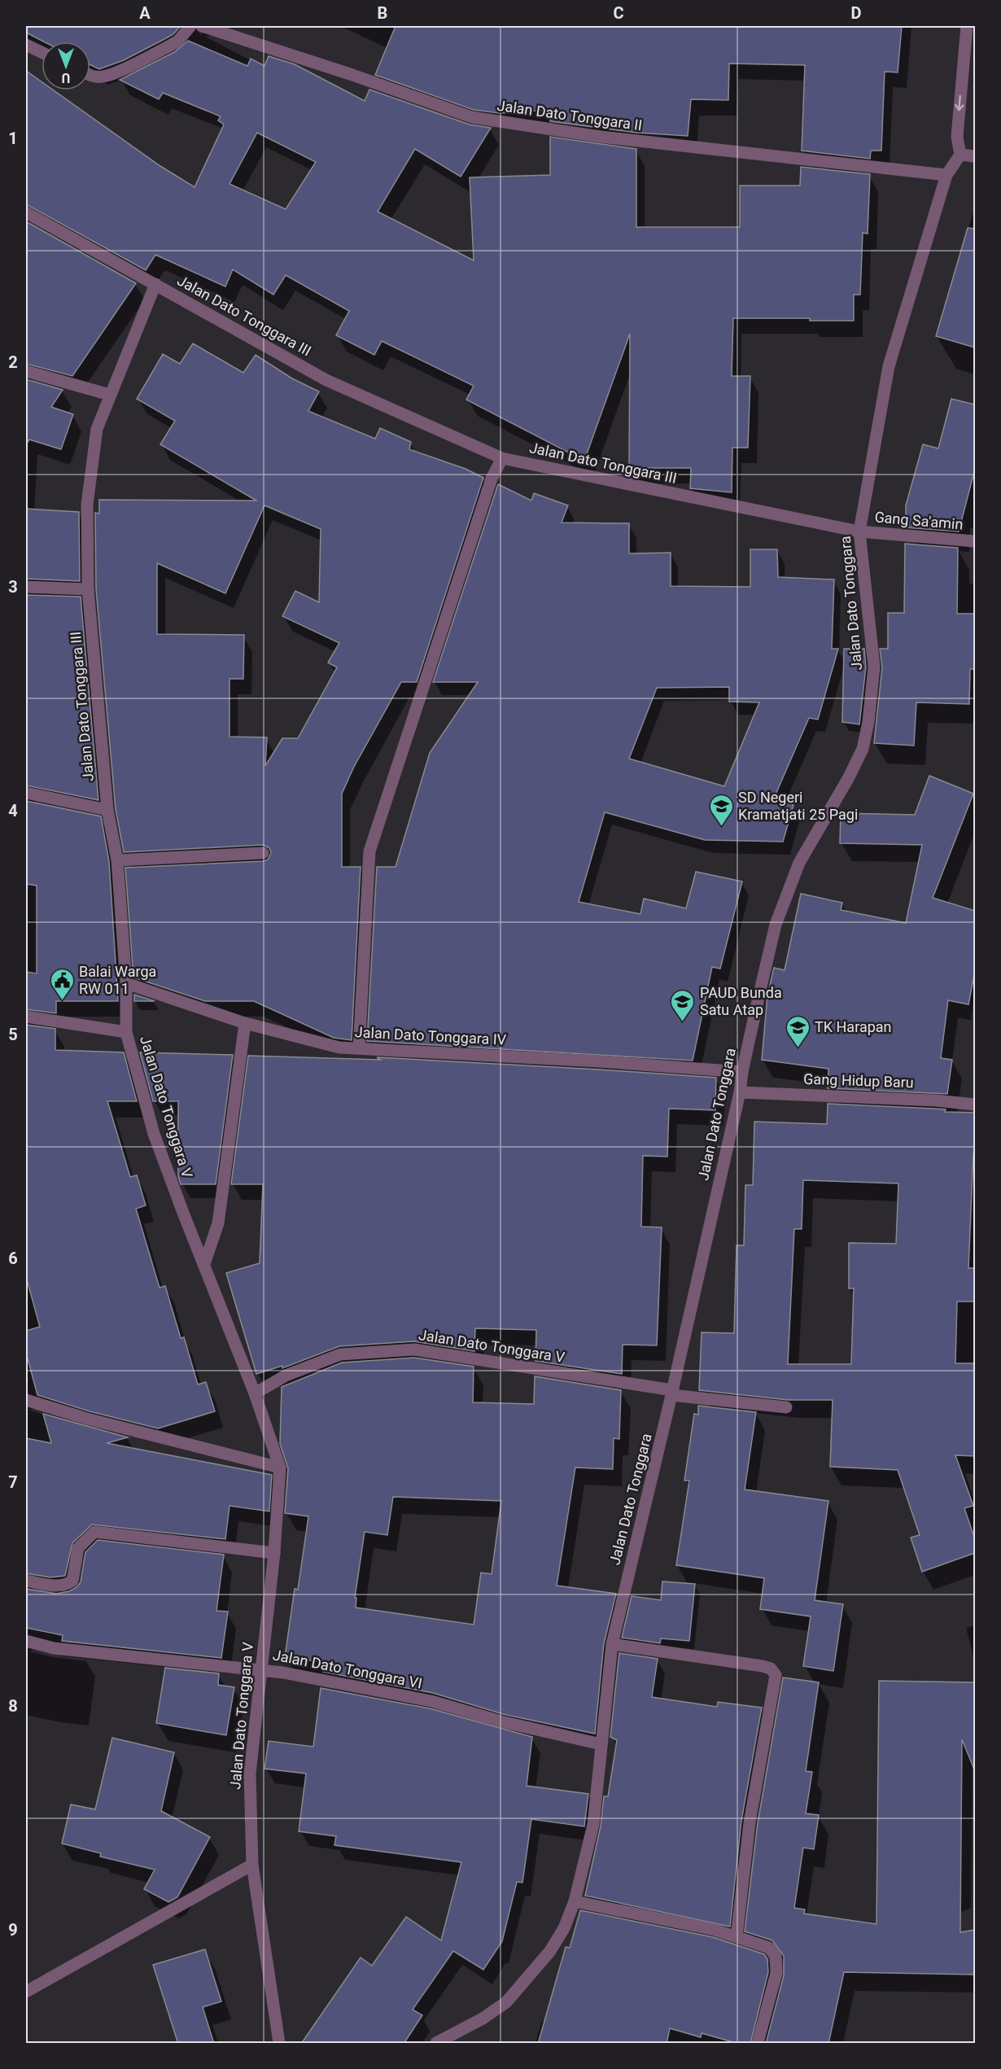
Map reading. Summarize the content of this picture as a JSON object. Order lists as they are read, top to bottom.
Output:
{
  "streets": {
    "street": [
      "Jalan Dato Tonggara II",
      "Jalan Dato Tonggara III",
      "Gang Sa'amin",
      "Jalan Dato Tonggara",
      "Jalan Dato Tonggara IV",
      "Gang Hidup Baru",
      "Jalan Dato Tonggara V",
      "Jalan Dato Tonggara VI"
    ]
  },
  "crossings": [
    ["Jalan Dato Tonggara II", "Jalan Dato Tonggara"],
    ["Jalan Dato Tonggara III", "Gang Sa'amin"],
    ["Jalan Dato Tonggara III", "Jalan Dato Tonggara"],
    ["Jalan Dato Tonggara III", "Jalan Dato Tonggara IV"],
    ["Jalan Dato Tonggara III", "Jalan Dato Tonggara V"],
    ["Gang Sa'amin", "Jalan Dato Tonggara"],
    ["Jalan Dato Tonggara", "Jalan Dato Tonggara IV"],
    ["Jalan Dato Tonggara", "Gang Hidup Baru"],
    ["Jalan Dato Tonggara", "Jalan Dato Tonggara V"],
    ["Jalan Dato Tonggara", "Jalan Dato Tonggara VI"],
    ["Jalan Dato Tonggara IV", "Jalan Dato Tonggara V"],
    ["Jalan Dato Tonggara V", "Jalan Dato Tonggara VI"]
  ],
  "places": {
    "school or university": ["SD Negeri Kramatjati 25 Pagi", "PAUD Bunda Satu Atap", "TK Harapan"],
    "public building": ["Balai Warga RW 011"]
  },
  "north": "bottom",
  "grid": {
    "columns": [
      "A",
      "B",
      "C",
      "D"
    ],
    "rows": [
      "1",
      "2",
      "3",
      "4",
      "5",
      "6",
      "7",
      "8",
      "9"
    ]
  }
}
